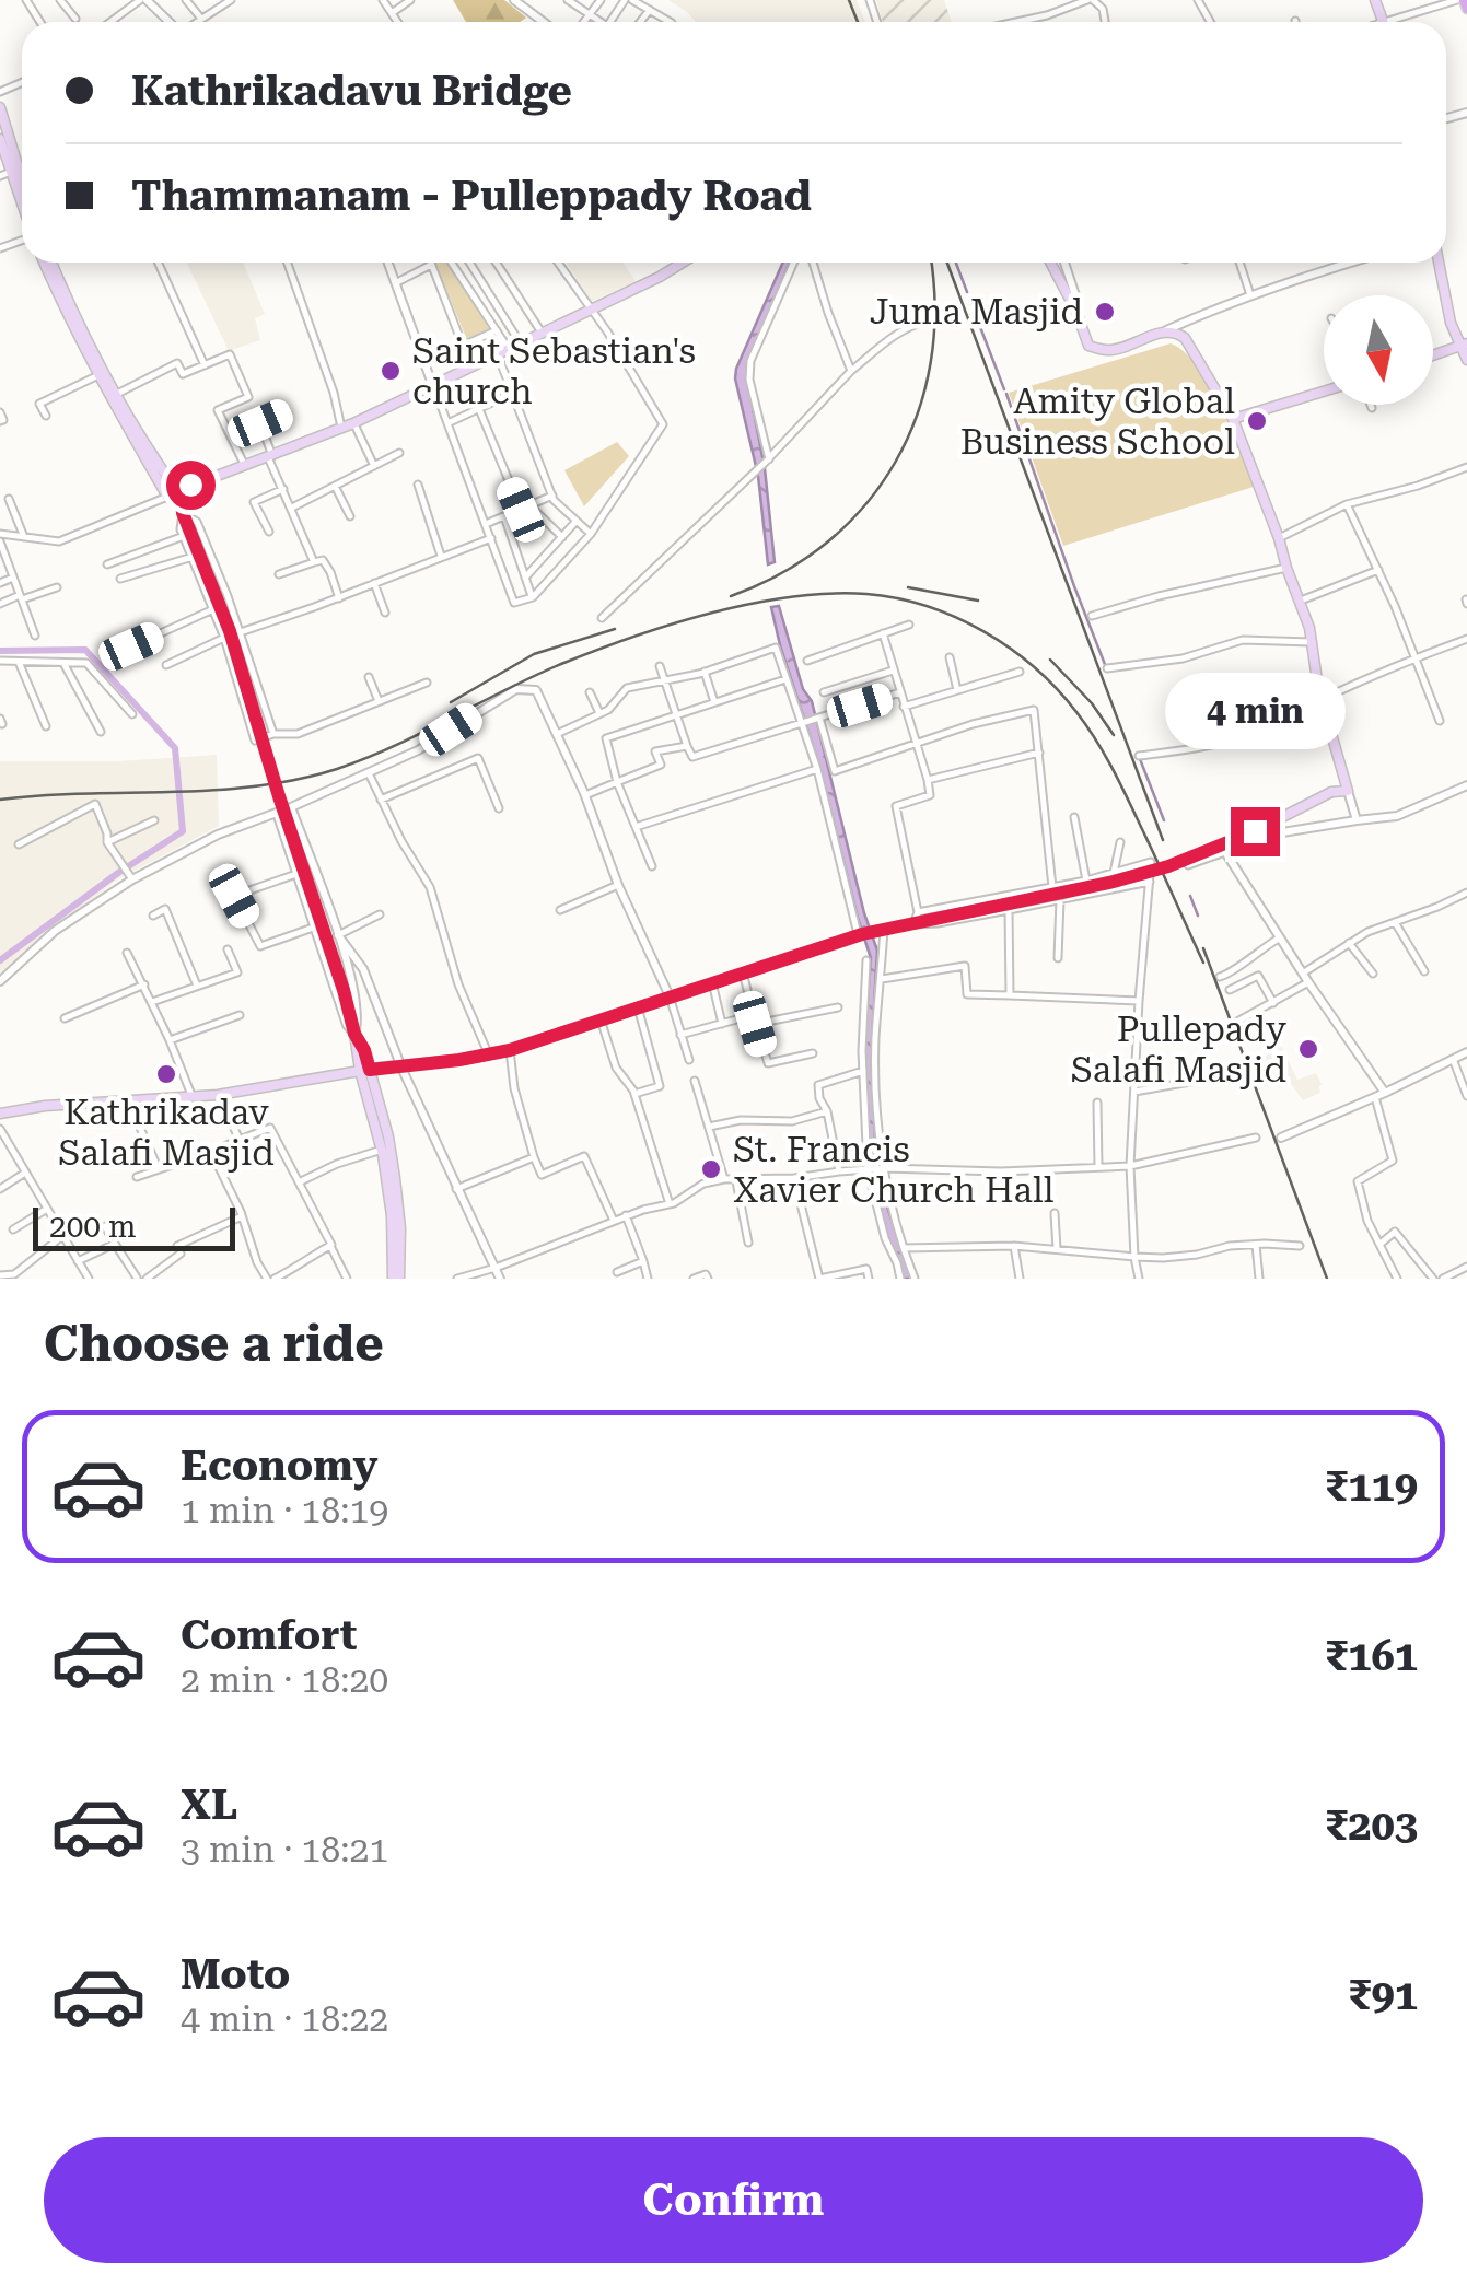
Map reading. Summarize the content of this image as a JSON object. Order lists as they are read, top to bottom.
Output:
{
  "places": [
    "Juma Masjid",
    "Saint Sebastian's church",
    "Amity Global Business School",
    "Pullepady Salafi Masjid",
    "Kathrikadav Salafi Masjid",
    "St. Francis Xavier Church Hall"
  ],
  "scale_bar": "200 m",
  "north": "bottom",
  "page": {
    "banner": ["Kathrikadavu Bridge", "Thammanam - Pulleppady Road"],
    "bubble": "4 min",
    "scale": "200 m",
    "heading": "Choose a ride",
    "list": [
      {
        "name": "Economy",
        "note": "1 min · 18:19",
        "value": "₹119"
      },
      {
        "name": "Comfort",
        "note": "2 min · 18:20",
        "value": "₹161"
      },
      {
        "name": "XL",
        "note": "3 min · 18:21",
        "value": "₹203"
      },
      {
        "name": "Moto",
        "note": "4 min · 18:22",
        "value": "₹91"
      }
    ],
    "buttons": "Confirm"
  }
}
